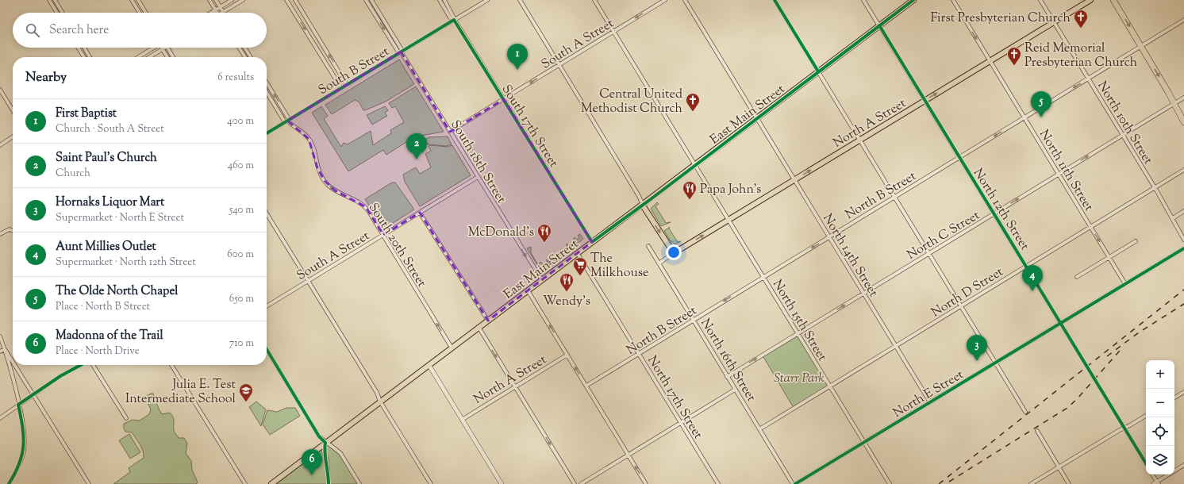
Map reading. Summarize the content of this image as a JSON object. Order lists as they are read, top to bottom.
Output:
{
  "streets": {
    "main road": ["East Main Street", "North A Street"],
    "street": [
      "South A Street",
      "South B Street",
      "North 10th Street",
      "South 17th Street",
      "South 18th Street",
      "North 11th Street",
      "North B Street",
      "North 12th Street",
      "North C Street",
      "South 20th Street",
      "North 14th Street",
      "North D Street",
      "North 15th Street",
      "North 16th Street",
      "North E Street",
      "North 17th Street"
    ]
  },
  "crossings": [
    ["South A Street", "South 17th Street"],
    ["South A Street", "South 18th Street"],
    ["South A Street", "South 20th Street"],
    ["South A Street", "North 15th Street"],
    ["South B Street", "South 17th Street"],
    ["South B Street", "South 18th Street"],
    ["South B Street", "South 20th Street"],
    ["East Main Street", "South 17th Street"],
    ["East Main Street", "South 18th Street"],
    ["East Main Street", "North 12th Street"],
    ["East Main Street", "South 20th Street"],
    ["East Main Street", "North 14th Street"],
    ["East Main Street", "North 15th Street"],
    ["East Main Street", "North 17th Street"],
    ["North A Street", "North 10th Street"],
    ["North A Street", "North 11th Street"],
    ["North A Street", "North 12th Street"],
    ["North A Street", "North 14th Street"],
    ["North A Street", "North 15th Street"],
    ["North A Street", "North 16th Street"],
    ["North 10th Street", "North B Street"],
    ["North 10th Street", "North C Street"],
    ["North 10th Street", "North D Street"],
    ["North 11th Street", "North B Street"],
    ["North 11th Street", "North C Street"],
    ["North 11th Street", "North D Street"],
    ["North 11th Street", "North E Street"],
    ["North B Street", "North 12th Street"],
    ["North B Street", "North 14th Street"],
    ["North B Street", "North 15th Street"],
    ["North B Street", "North 16th Street"],
    ["North B Street", "North 17th Street"],
    ["North 12th Street", "North C Street"],
    ["North 12th Street", "North D Street"],
    ["North 12th Street", "North E Street"],
    ["North C Street", "North 14th Street"],
    ["North C Street", "North 15th Street"],
    ["North C Street", "North 16th Street"],
    ["North 14th Street", "North D Street"],
    ["North 14th Street", "North E Street"],
    ["North D Street", "North 15th Street"],
    ["North D Street", "North 16th Street"],
    ["North 15th Street", "North E Street"]
  ],
  "one_way": [
    "South A Street",
    "North B Street",
    "North C Street",
    "South 20th Street"
  ],
  "parks": ["Starr Park"],
  "places": {
    "church": ["First Presbyterian Church", "Reid Memorial Presbyterian Church", "Central United Methodist Church"],
    "restaurant": ["Papa John's", "McDonald's", "Wendy's"],
    "supermarket": ["The Milkhouse"],
    "school or university": ["Julia E. Test Intermediate School"]
  },
  "page": {
    "search": "Search here",
    "pins": [
      "1",
      "5",
      "2",
      "4",
      "3",
      "6"
    ],
    "heading": ["Nearby", "6 results"],
    "list": [
      {
        "mark": "1",
        "name": "First Baptist",
        "note": "Church · South A Street",
        "value": "400 m"
      },
      {
        "mark": "2",
        "name": "Saint Paul’s Church",
        "note": "Church",
        "value": "460 m"
      },
      {
        "mark": "3",
        "name": "Hornaks Liquor Mart",
        "note": "Supermarket · North E Street",
        "value": "540 m"
      },
      {
        "mark": "4",
        "name": "Aunt Millies Outlet",
        "note": "Supermarket · North 12th Street",
        "value": "600 m"
      },
      {
        "mark": "5",
        "name": "The Olde North Chapel",
        "note": "Place · North B Street",
        "value": "650 m"
      },
      {
        "mark": "6",
        "name": "Madonna of the Trail",
        "note": "Place · North Drive",
        "value": "710 m"
      }
    ],
    "map_buttons": ["+", "−"]
  }
}
